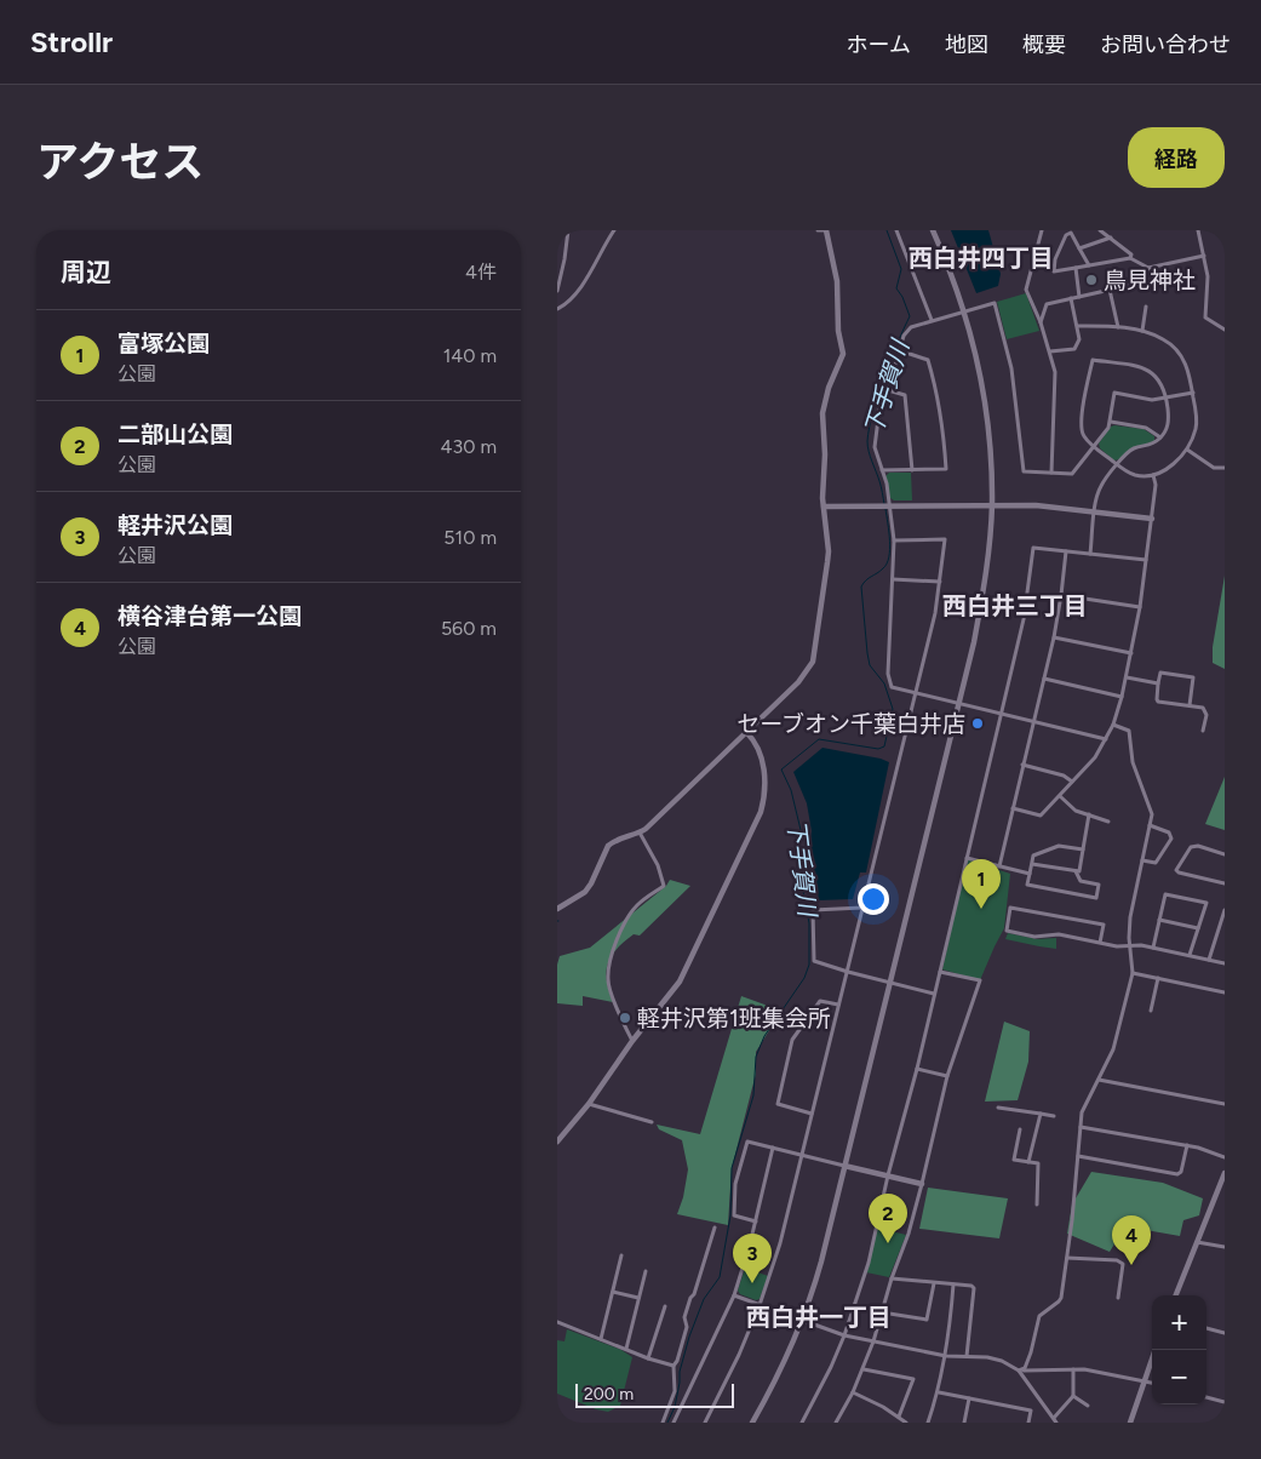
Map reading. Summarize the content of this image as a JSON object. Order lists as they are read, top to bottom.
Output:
{
  "districts": ["西白井四丁目", "西白井三丁目", "西白井一丁目"],
  "water": ["下手賀川"],
  "places": ["鳥見神社", "セーブオン千葉白井店", "軽井沢第1班集会所"],
  "scale_bar": "200 m",
  "page": {
    "header": "Strollr",
    "nav": [
      "ホーム",
      "地図",
      "概要",
      "お問い合わせ"
    ],
    "title": "アクセス",
    "buttons": "経路",
    "heading": ["周辺", "4件"],
    "list": [
      {
        "mark": "1",
        "name": "富塚公園",
        "note": "公園",
        "value": "140 m"
      },
      {
        "mark": "2",
        "name": "二部山公園",
        "note": "公園",
        "value": "430 m"
      },
      {
        "mark": "3",
        "name": "軽井沢公園",
        "note": "公園",
        "value": "510 m"
      },
      {
        "mark": "4",
        "name": "横谷津台第一公園",
        "note": "公園",
        "value": "560 m"
      }
    ],
    "pins": [
      "1",
      "2",
      "4",
      "3"
    ],
    "map_buttons": ["+", "−"],
    "scale": "200 m"
  }
}
